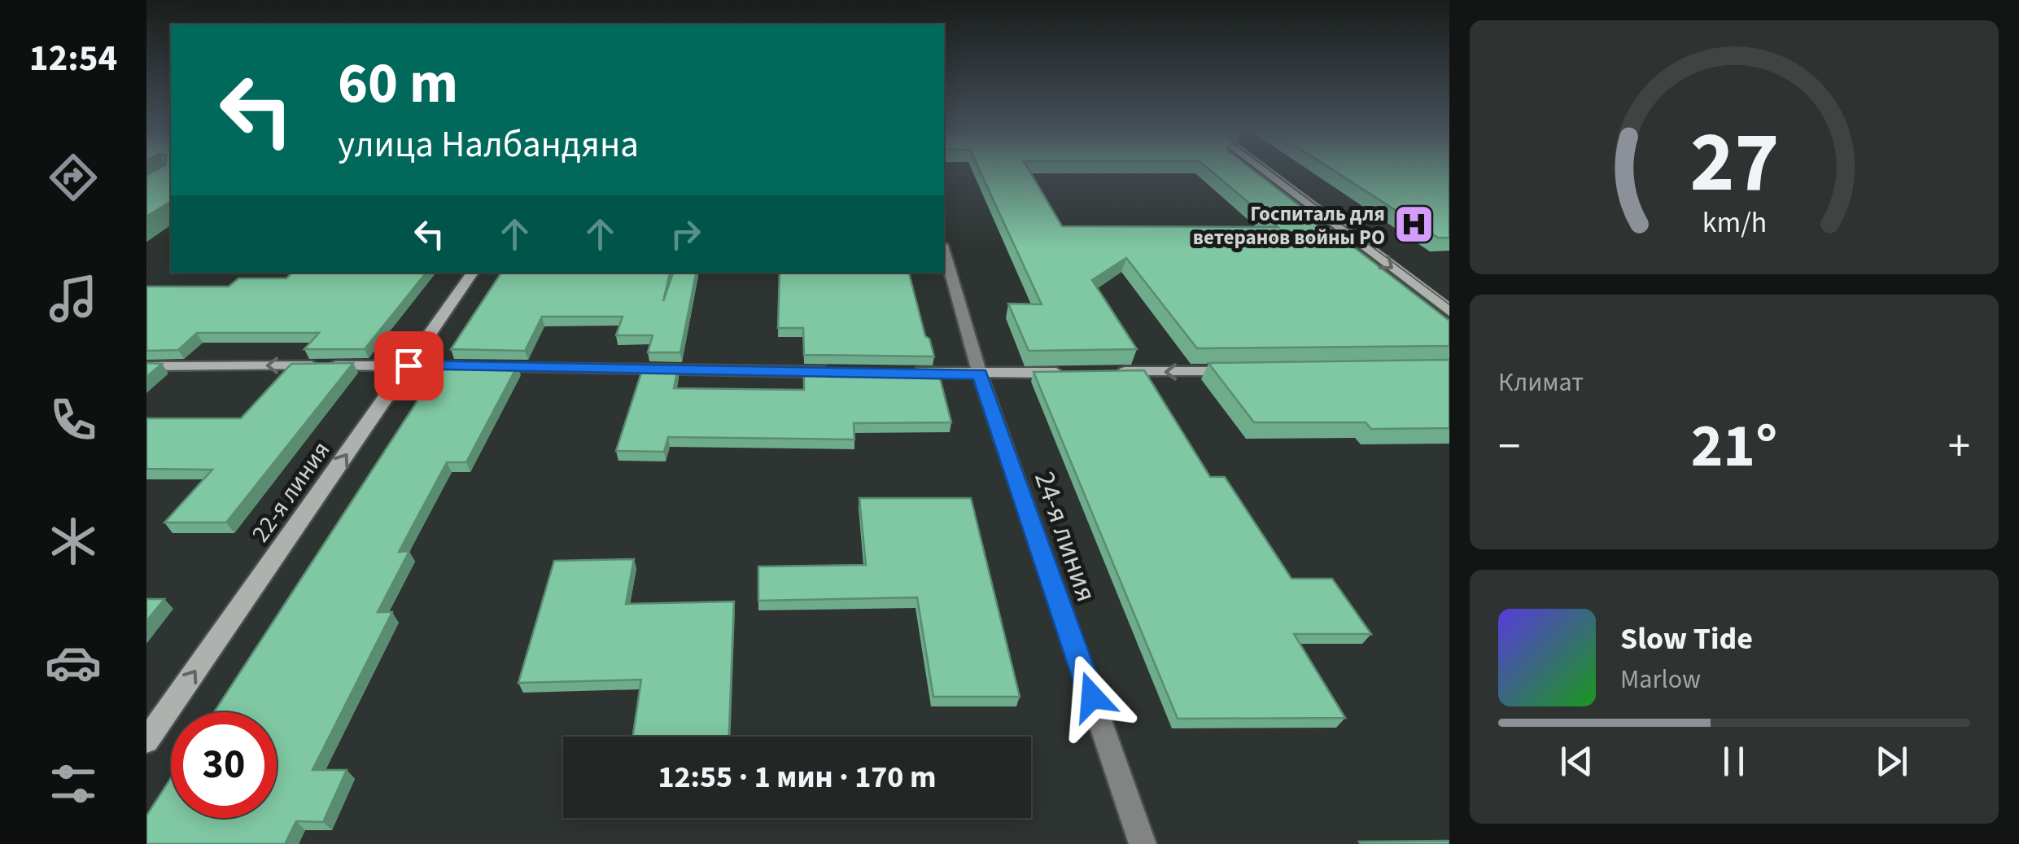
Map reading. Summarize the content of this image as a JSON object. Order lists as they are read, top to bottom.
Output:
{
  "streets": {
    "street": ["22-я линия", "24-я линия"]
  },
  "one_way": ["22-я линия"],
  "places": {
    "hospital": ["Госпиталь для ветеранов войны РО"]
  },
  "page": {
    "tabs": "12:54",
    "turn": ["60 m", "улица Налбандяна"],
    "tile": "Климат",
    "heat": ["−", "21°", "+"],
    "song": ["Slow Tide", "Marlow"],
    "limit": "30",
    "trip": "12:55 · 1 мин · 170 m",
    "gauge": ["27", "km/h"]
  }
}
